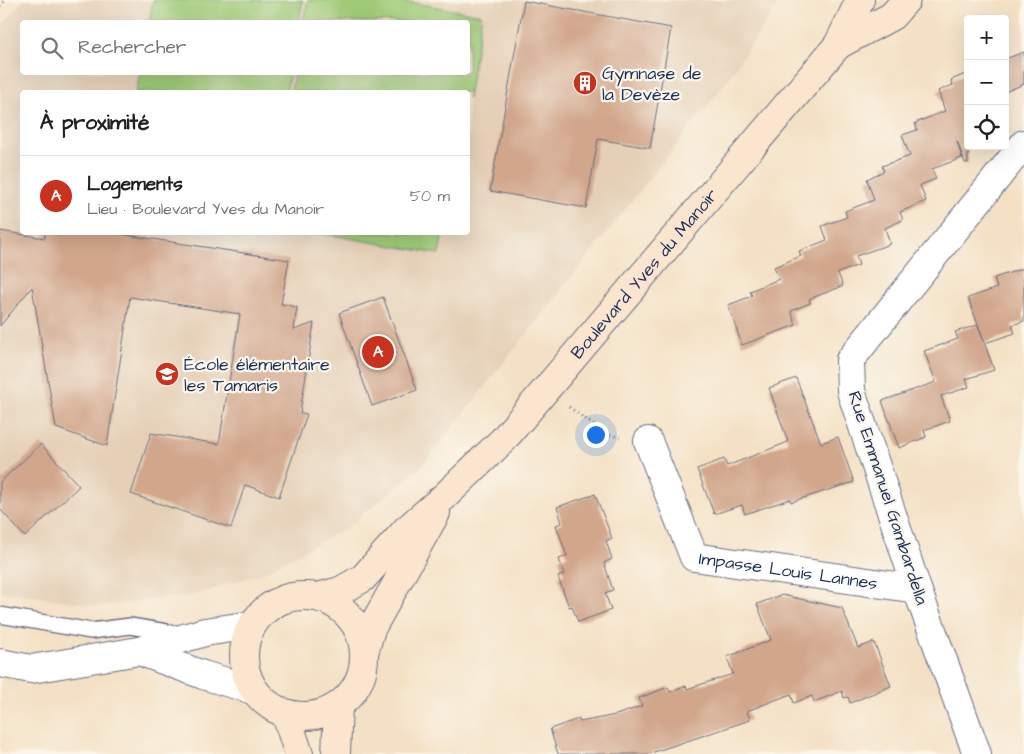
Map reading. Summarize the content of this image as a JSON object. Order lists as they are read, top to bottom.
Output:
{
  "streets": {
    "street": ["Boulevard Yves du Manoir", "Rue Emmanuel Gambardella", "Impasse Louis Lannes"]
  },
  "crossings": [
    ["Rue Emmanuel Gambardella", "Impasse Louis Lannes"]
  ],
  "places": {
    "building": ["Gymnase de la Devèze"],
    "school or university": ["École élémentaire les Tamaris"]
  },
  "page": {
    "map_buttons": ["+", "−"],
    "search": "Rechercher",
    "heading": "À proximité",
    "list": [
      {
        "mark": "A",
        "name": "Logements",
        "note": "Lieu · Boulevard Yves du Manoir",
        "value": "50 m"
      }
    ],
    "pins": "A"
  }
}
